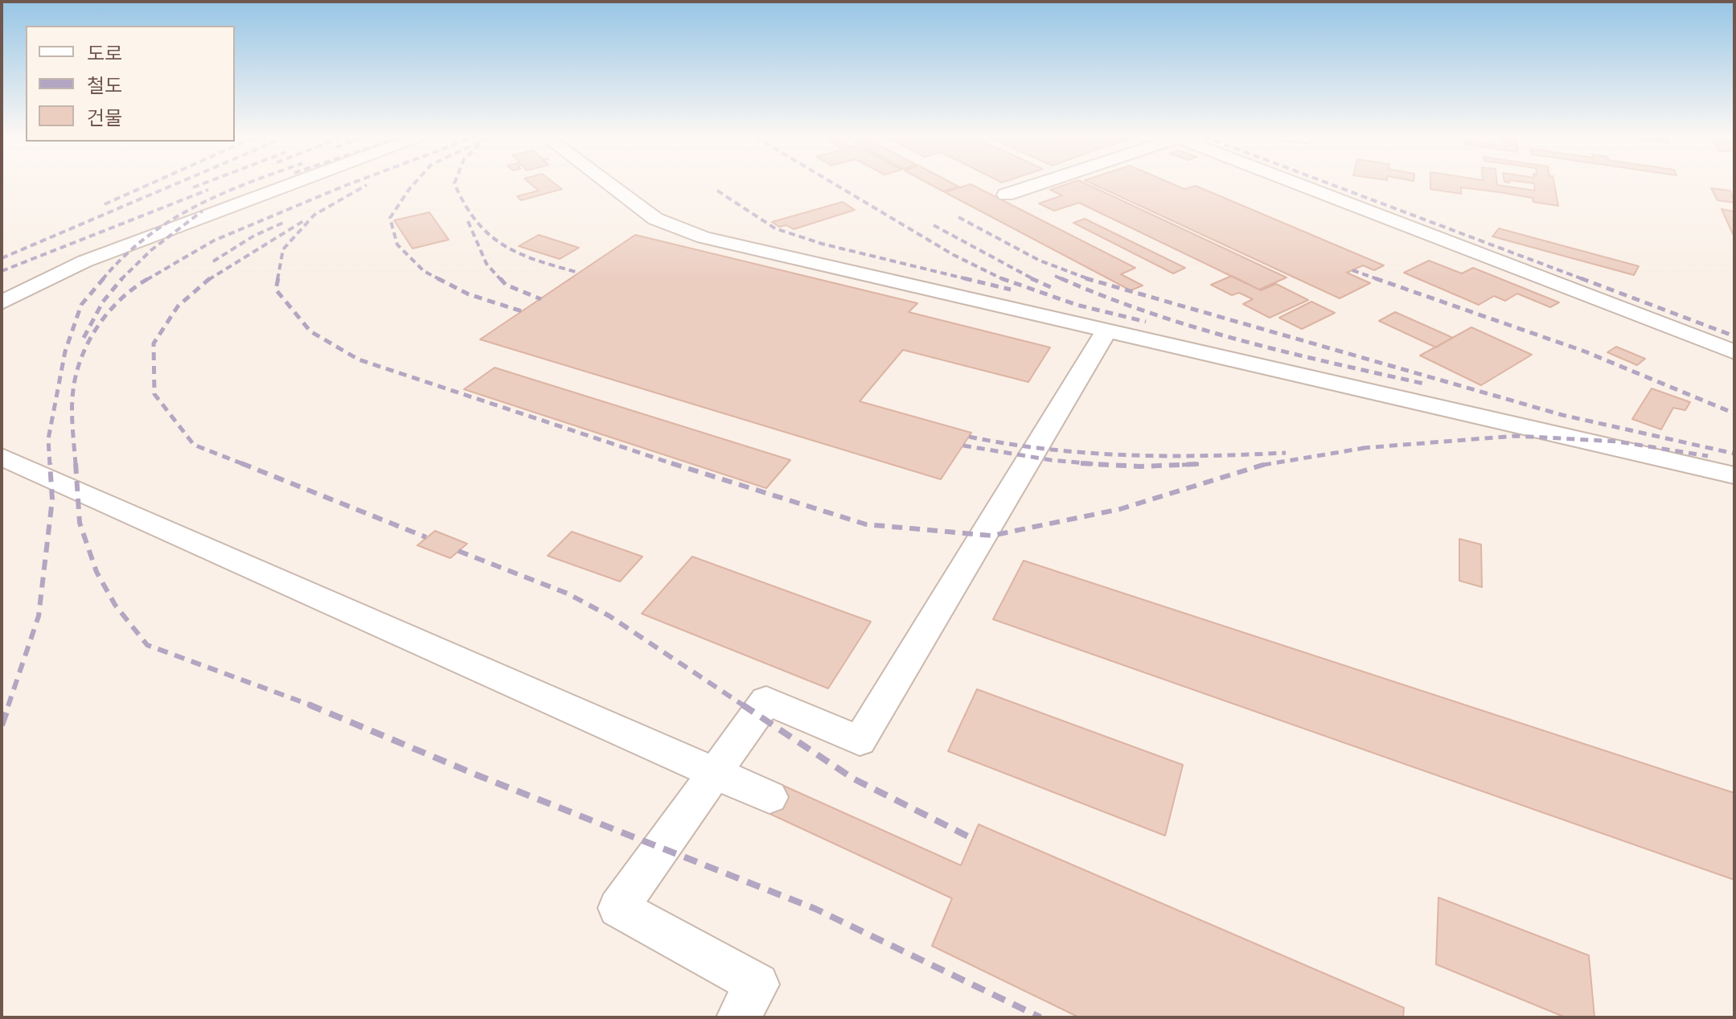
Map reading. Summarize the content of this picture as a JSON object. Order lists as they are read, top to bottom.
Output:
{
  "legend": ["도로", "철도", "건물"]
}
